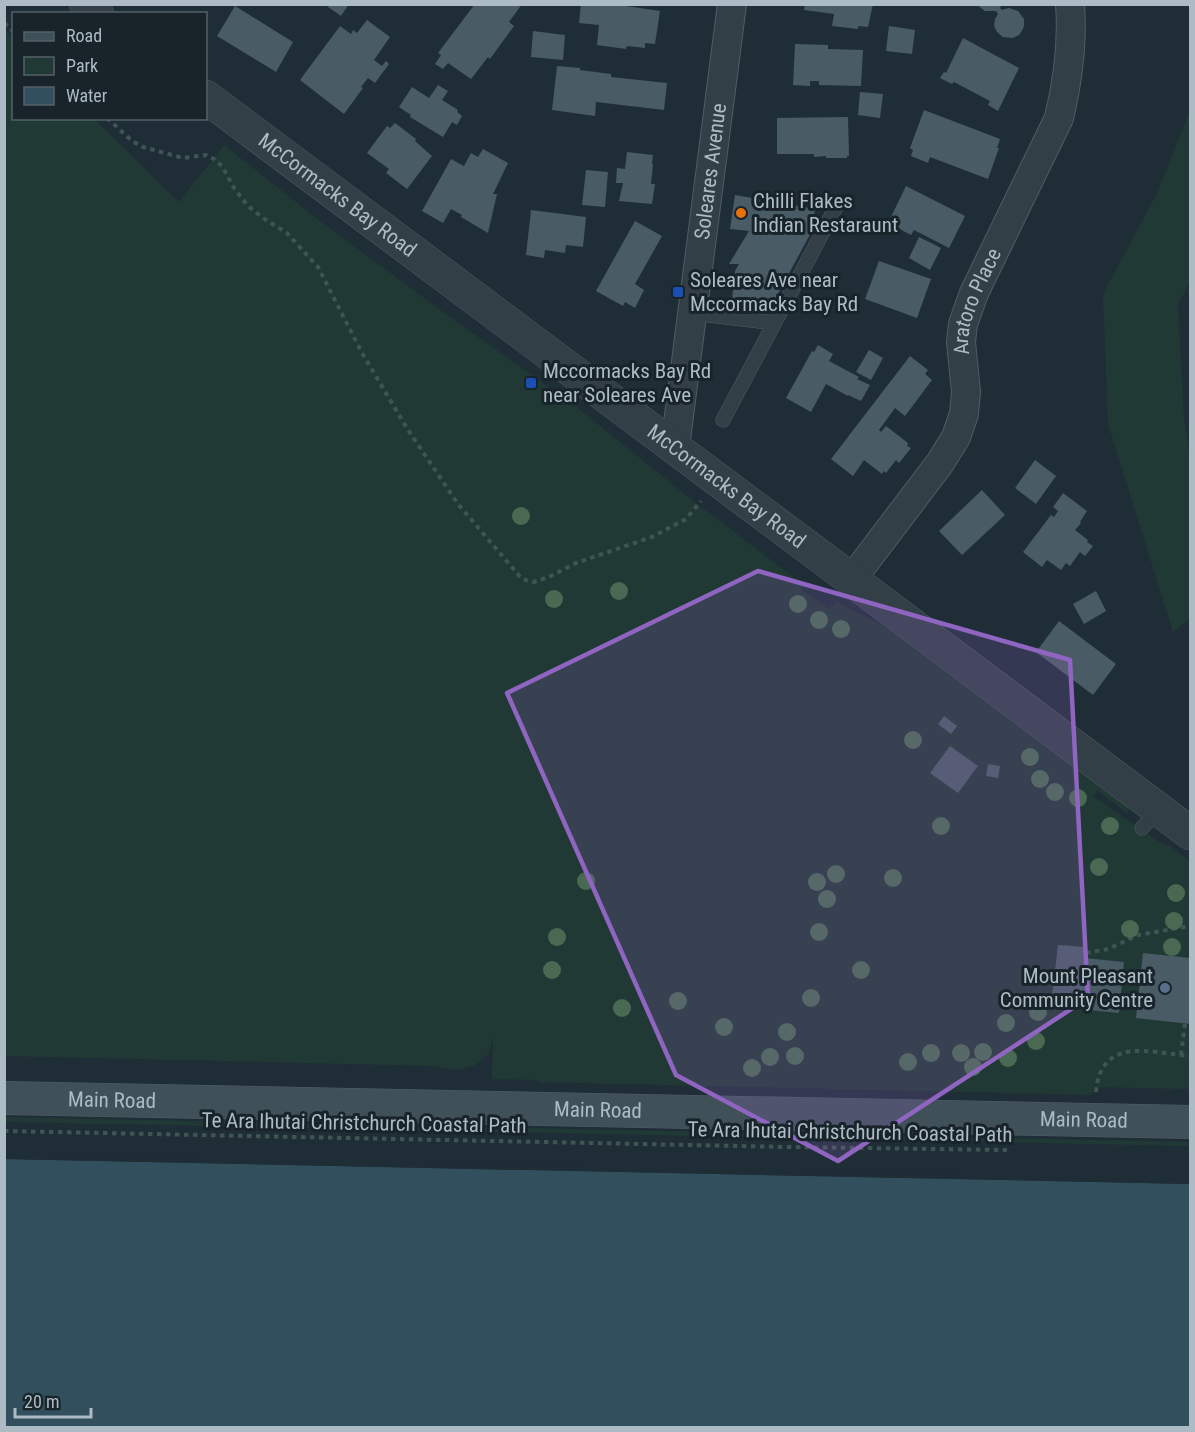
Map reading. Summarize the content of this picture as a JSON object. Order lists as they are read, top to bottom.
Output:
{
  "streets": {
    "main road": ["Main Road"],
    "street": ["Soleares Avenue", "McCormacks Bay Road", "Aratoro Place"],
    "path": ["Te Ara Ihutai Christchurch Coastal Path"]
  },
  "crossings": [
    ["Soleares Avenue", "McCormacks Bay Road"],
    ["McCormacks Bay Road", "Aratoro Place"]
  ],
  "places": {
    "other": ["Chilli Flakes Indian Restaraunt", "Mount Pleasant Community Centre"],
    "transit": ["Soleares Ave near Mccormacks Bay Rd", "Mccormacks Bay Rd near Soleares Ave"]
  },
  "legend": ["Road", "Park", "Water"],
  "scale_bar": "20 m"
}
